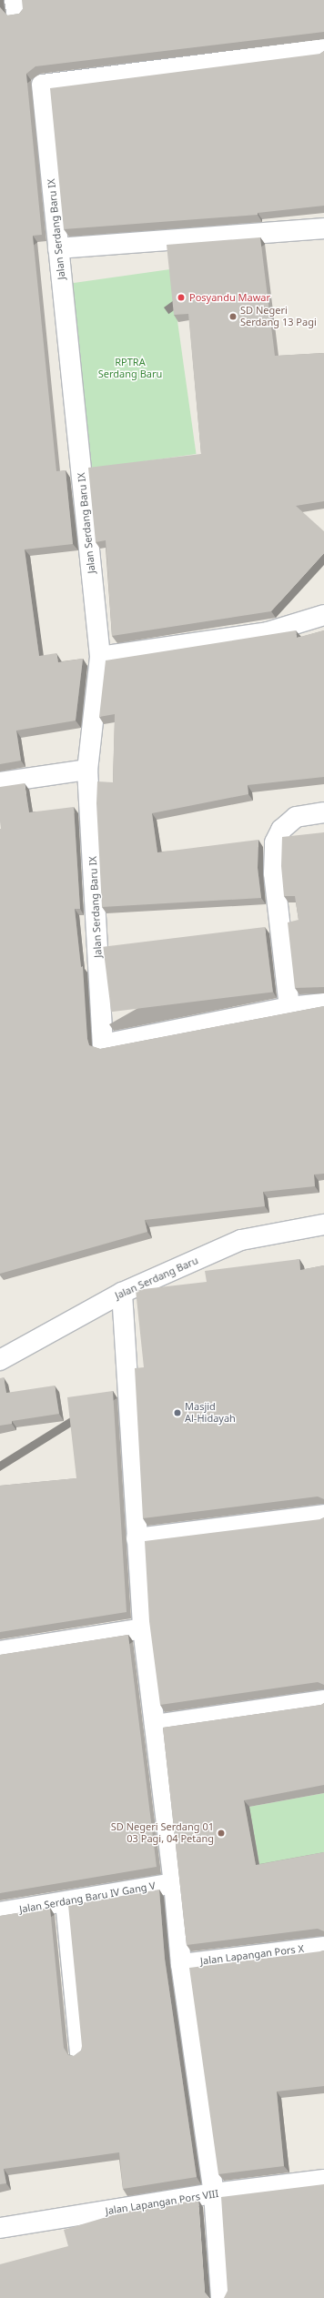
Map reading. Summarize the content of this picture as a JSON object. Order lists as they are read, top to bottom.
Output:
{
  "streets": {
    "street": [
      "Jalan Serdang Baru IX",
      "Jalan Serdang Baru",
      "Jalan Serdang Baru IV Gang V",
      "Jalan Lapangan Pors X",
      "Jalan Lapangan Pors VIII"
    ]
  },
  "parks": ["RPTRA Serdang Baru"],
  "places": [
    "Posyandu Mawar",
    "SD Negeri Serdang 13 Pagi",
    "Masjid Al-Hidayah",
    "SD Negeri Serdang 01 03 Pagi, 04 Petang"
  ]
}
